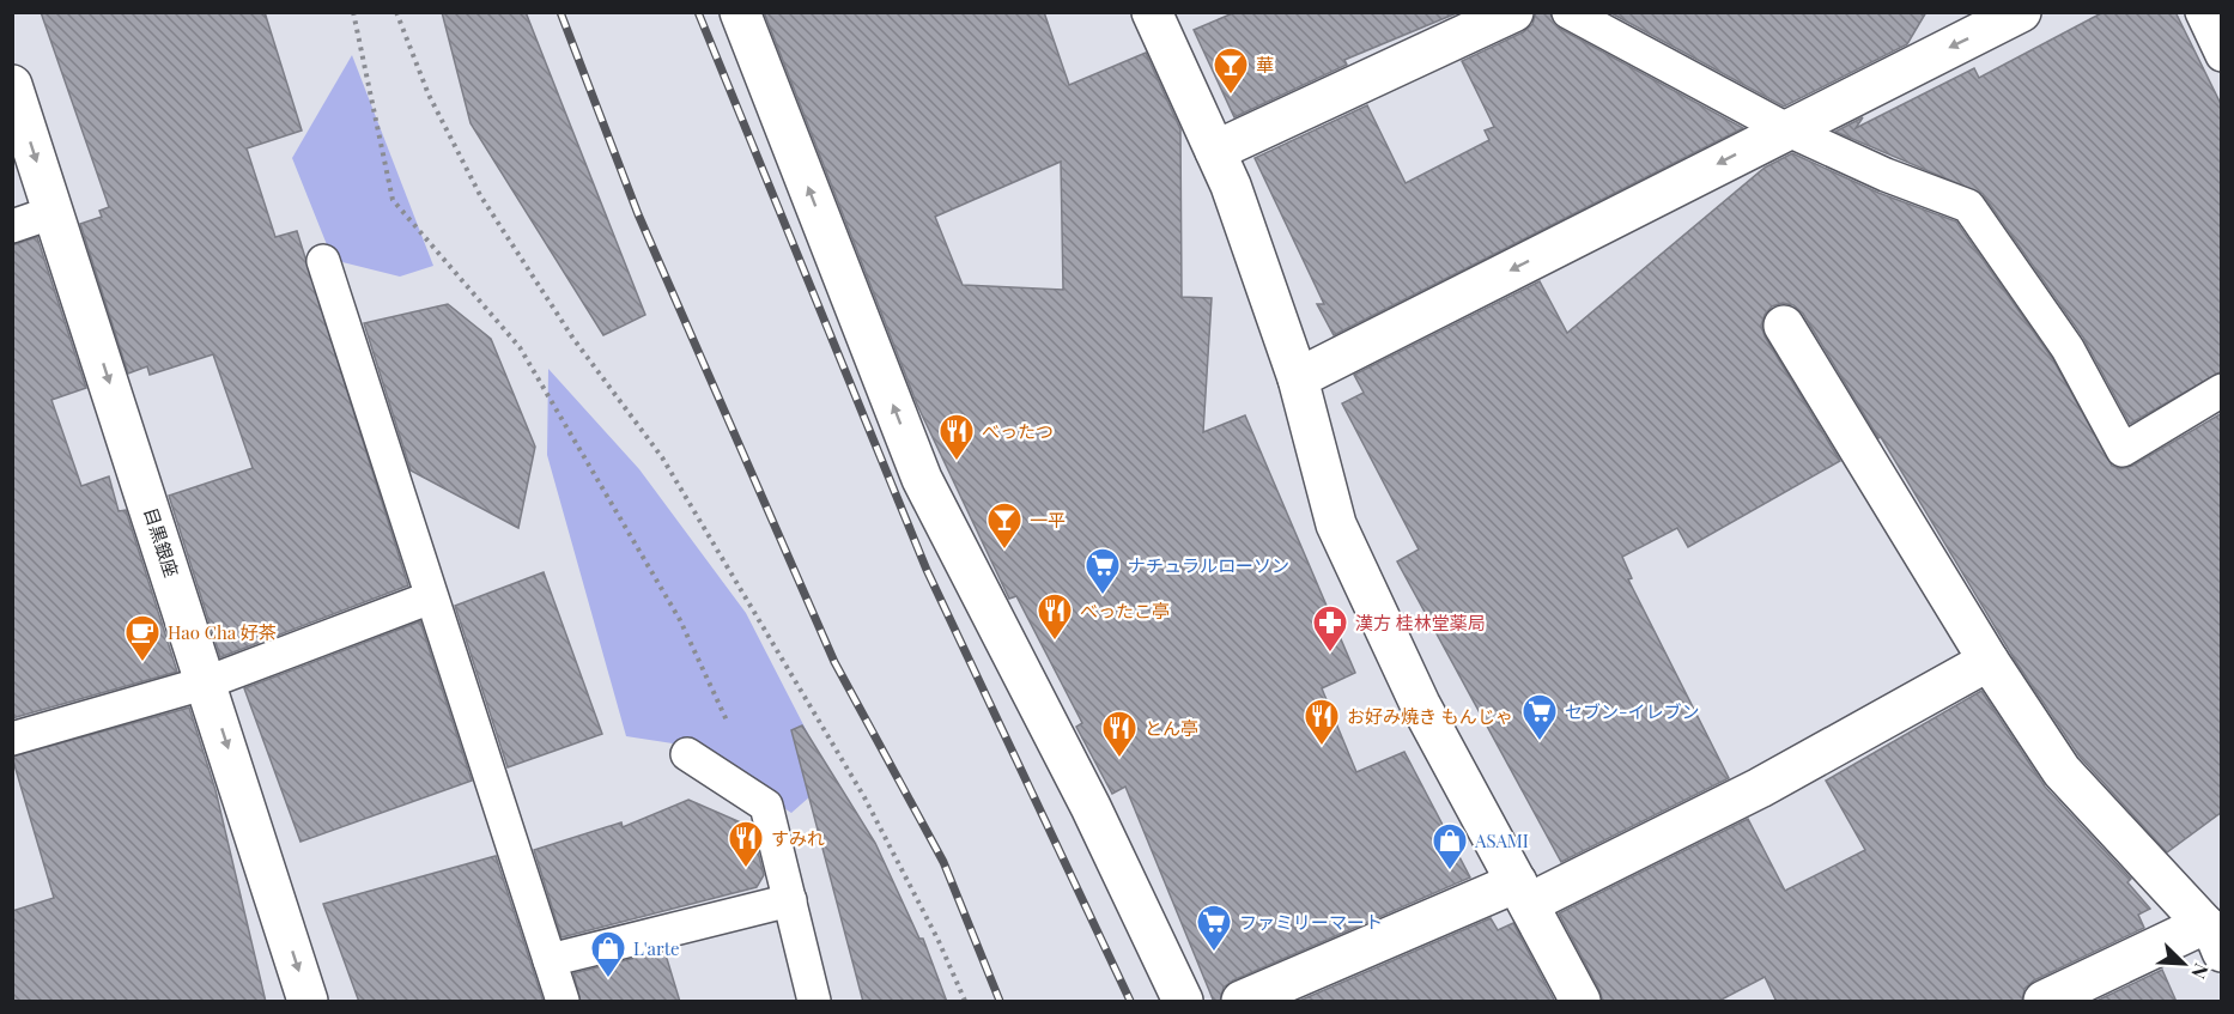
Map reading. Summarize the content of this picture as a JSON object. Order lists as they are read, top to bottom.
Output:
{
  "streets": {
    "street": ["目黒銀座"]
  },
  "one_way": ["目黒銀座"],
  "places": {
    "bar": ["華", "一平"],
    "restaurant": [
      "べったつ",
      "べったこ亭",
      "お好み焼き もんじゃ",
      "とん亭",
      "すみれ"
    ],
    "supermarket": ["ナチュラルローソン", "セブン-イレブン", "ファミリーマート"],
    "pharmacy": ["漢方 桂林堂薬局"],
    "cafe": ["Hao Cha 好茶"],
    "shop": ["ASAMI", "L'arte"]
  },
  "north": "bottom right"
}
